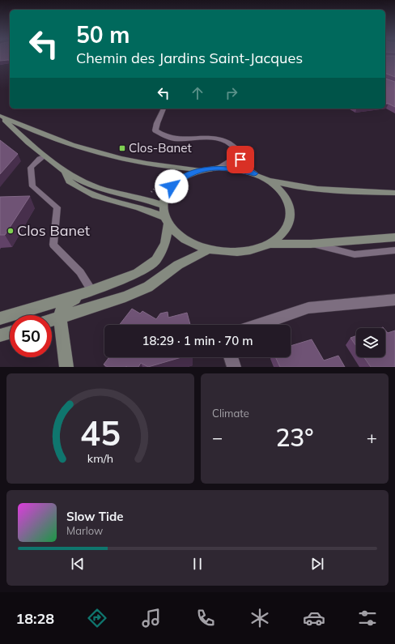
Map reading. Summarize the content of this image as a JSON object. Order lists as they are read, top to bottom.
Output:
{
  "places": {
    "transit": ["Clos-Banet"],
    "other": ["Clos Banet"]
  },
  "page": {
    "turn": ["50 m", "Chemin des Jardins Saint-Jacques"],
    "limit": "50",
    "trip": "18:29 · 1 min · 70 m",
    "tile": "Climate",
    "heat": ["−", "23°", "+"],
    "song": ["Slow Tide", "Marlow"],
    "tabs": "18:28",
    "gauge": ["45", "km/h"]
  }
}
